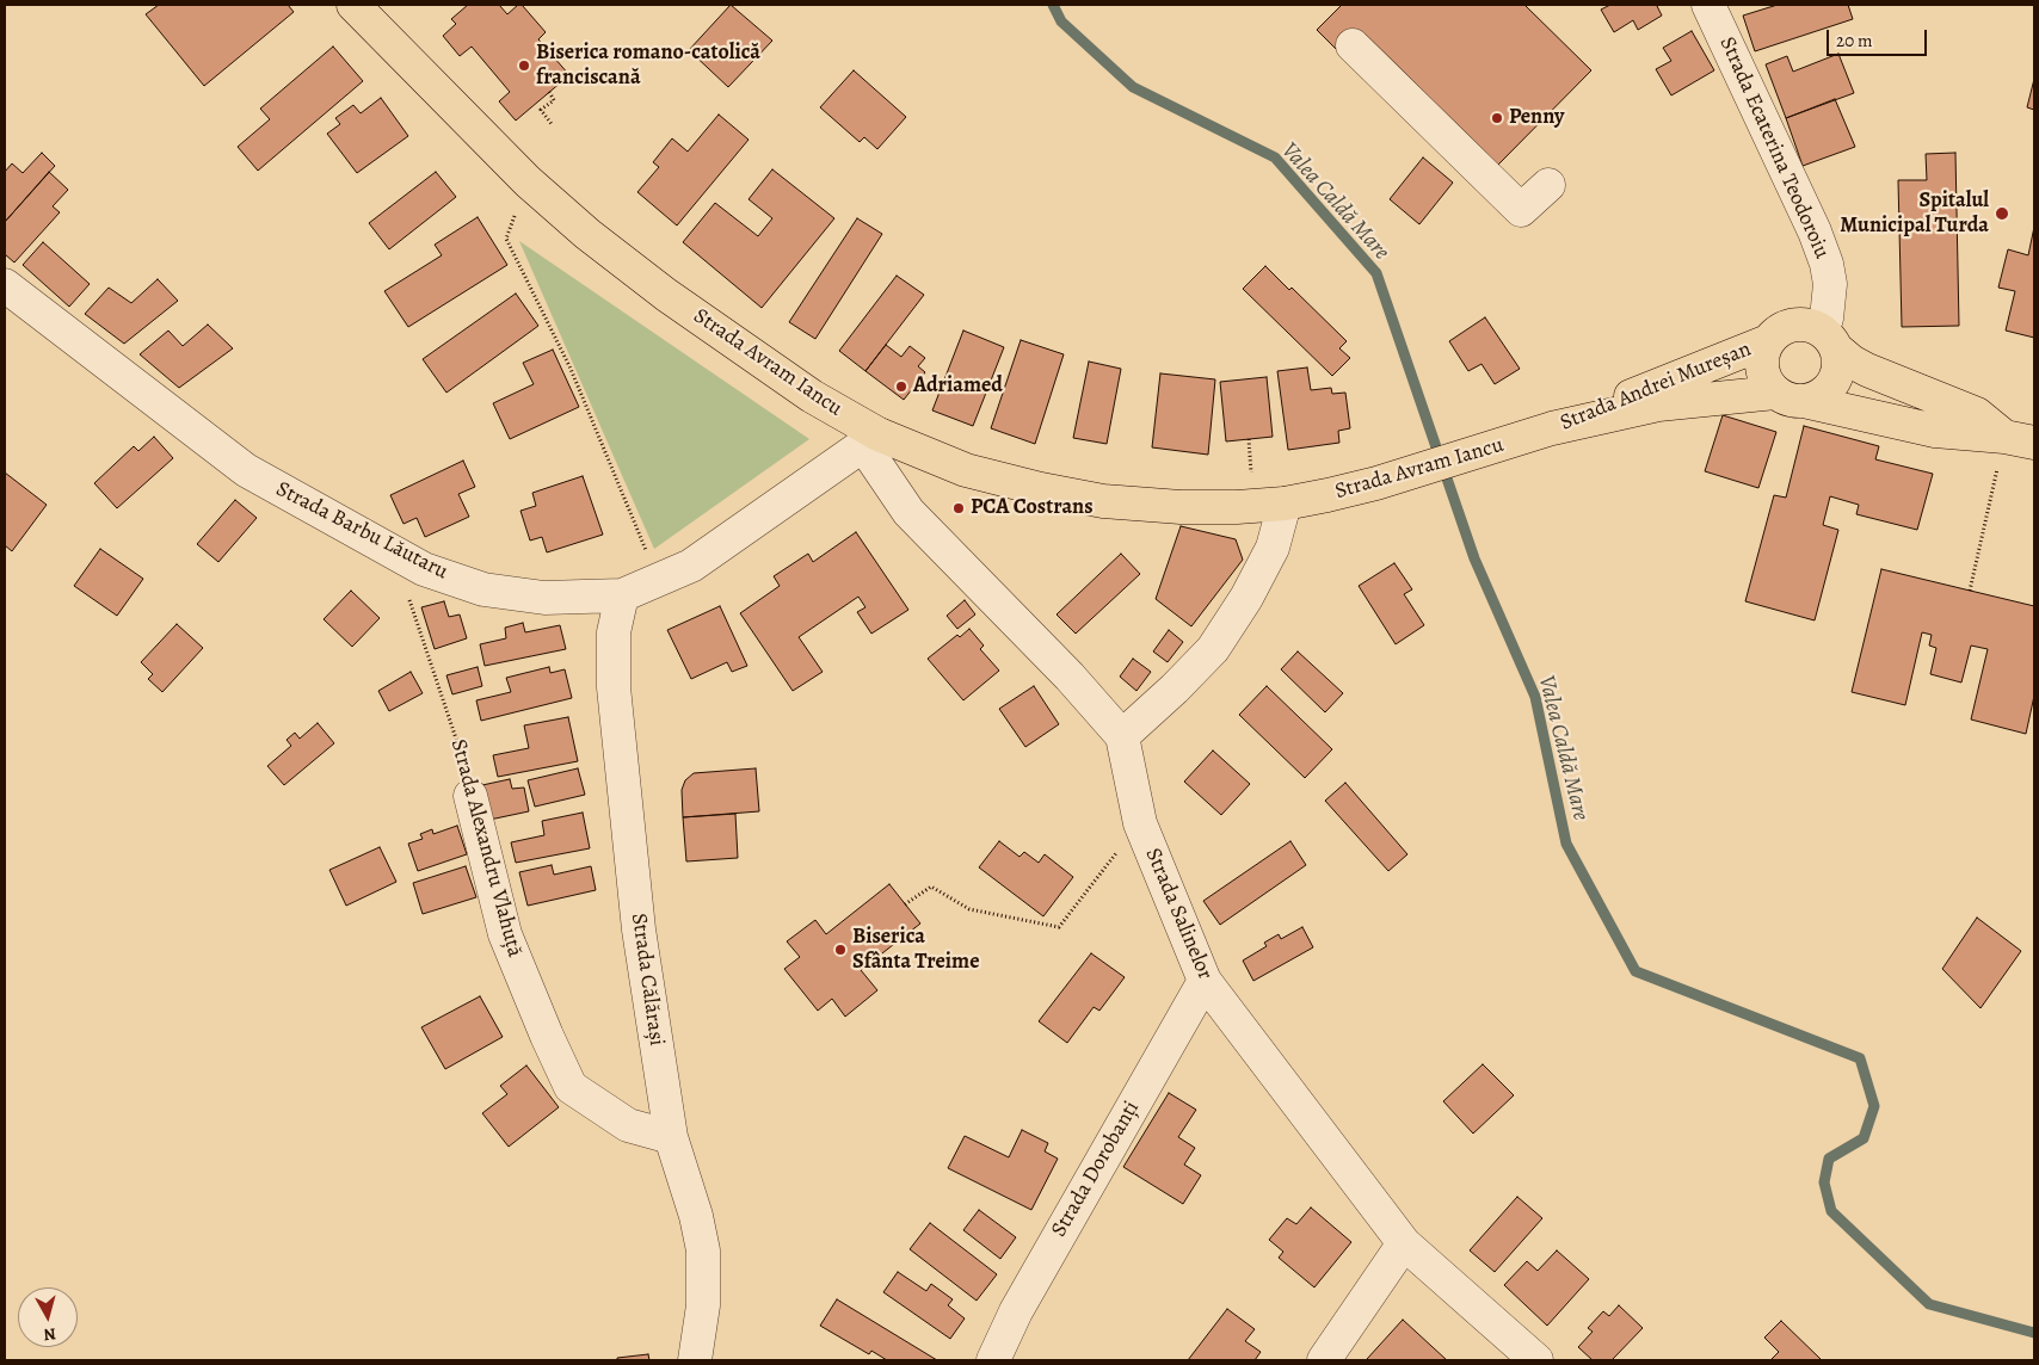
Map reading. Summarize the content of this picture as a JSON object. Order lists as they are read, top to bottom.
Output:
{
  "streets": {
    "main road": ["Strada Avram Iancu", "Strada Andrei Mureșan"],
    "street": [
      "Strada Ecaterina Teodoroiu",
      "Strada Barbu Lăutaru",
      "Strada Alexandru Vlahuță",
      "Strada Salinelor",
      "Strada Călărași",
      "Strada Dorobanți"
    ]
  },
  "crossings": [
    ["Strada Ecaterina Teodoroiu", "Strada Andrei Mureșan"],
    ["Strada Avram Iancu", "Strada Andrei Mureșan"],
    ["Strada Avram Iancu", "Strada Barbu Lăutaru"],
    ["Strada Avram Iancu", "Strada Salinelor"],
    ["Strada Barbu Lăutaru", "Strada Alexandru Vlahuță"],
    ["Strada Barbu Lăutaru", "Strada Salinelor"],
    ["Strada Barbu Lăutaru", "Strada Călărași"],
    ["Strada Alexandru Vlahuță", "Strada Călărași"],
    ["Strada Salinelor", "Strada Dorobanți"]
  ],
  "water": ["Valea Caldă Mare"],
  "places": [
    "Biserica romano-catolică franciscană",
    "Penny",
    "Spitalul Municipal Turda",
    "Adriamed",
    "PCA Costrans",
    "Biserica Sfânta Treime"
  ],
  "scale_bar": "20 m",
  "north": "bottom"
}
